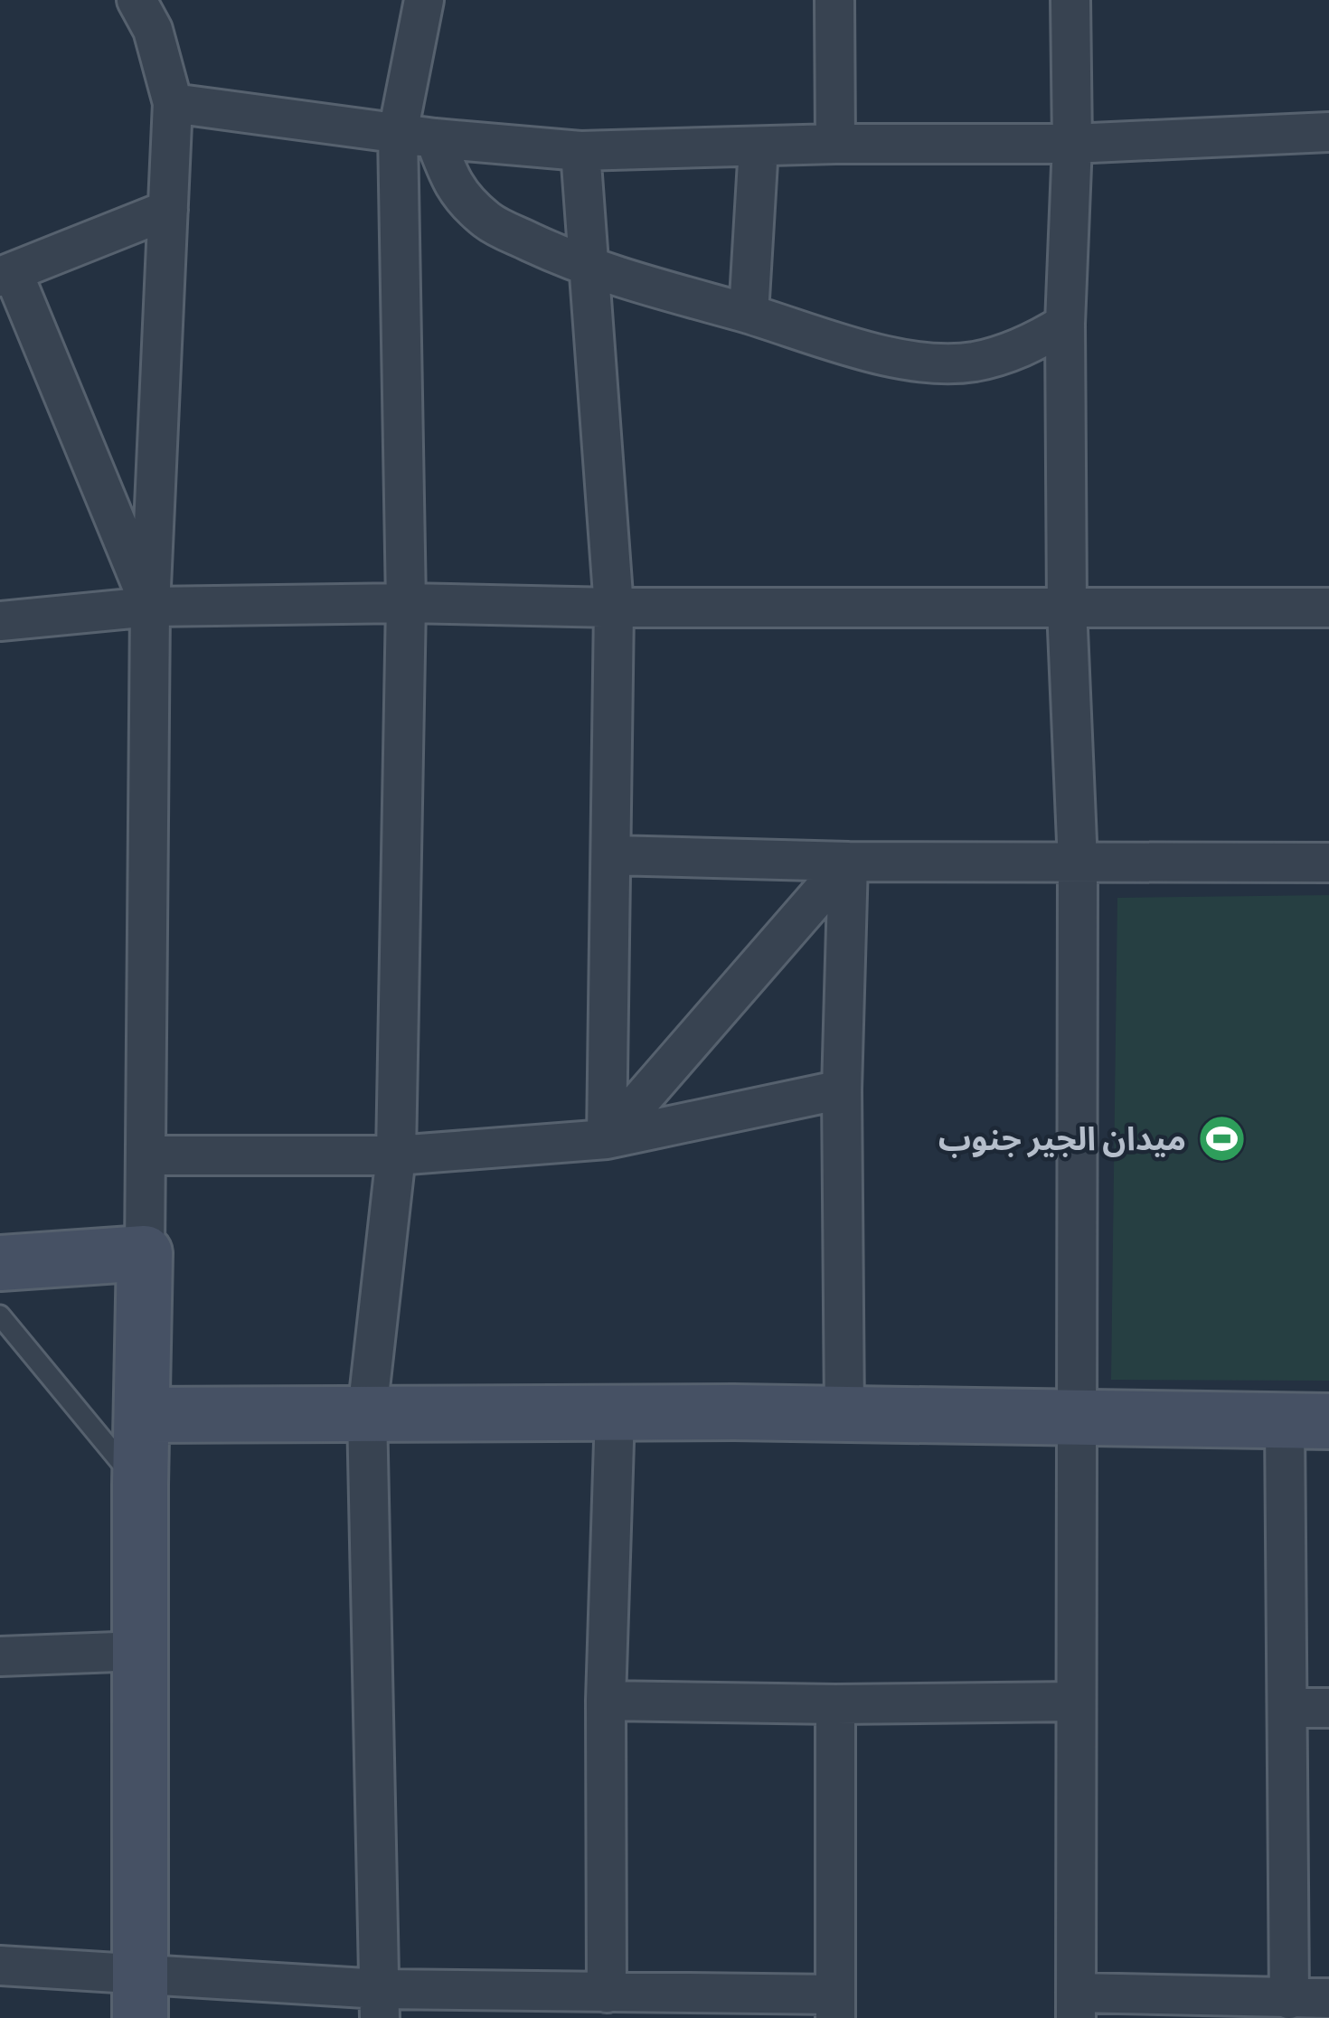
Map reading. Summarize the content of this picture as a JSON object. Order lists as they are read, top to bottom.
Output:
{
  "places": {
    "sports": ["ميدان الجير جنوب"]
  }
}
